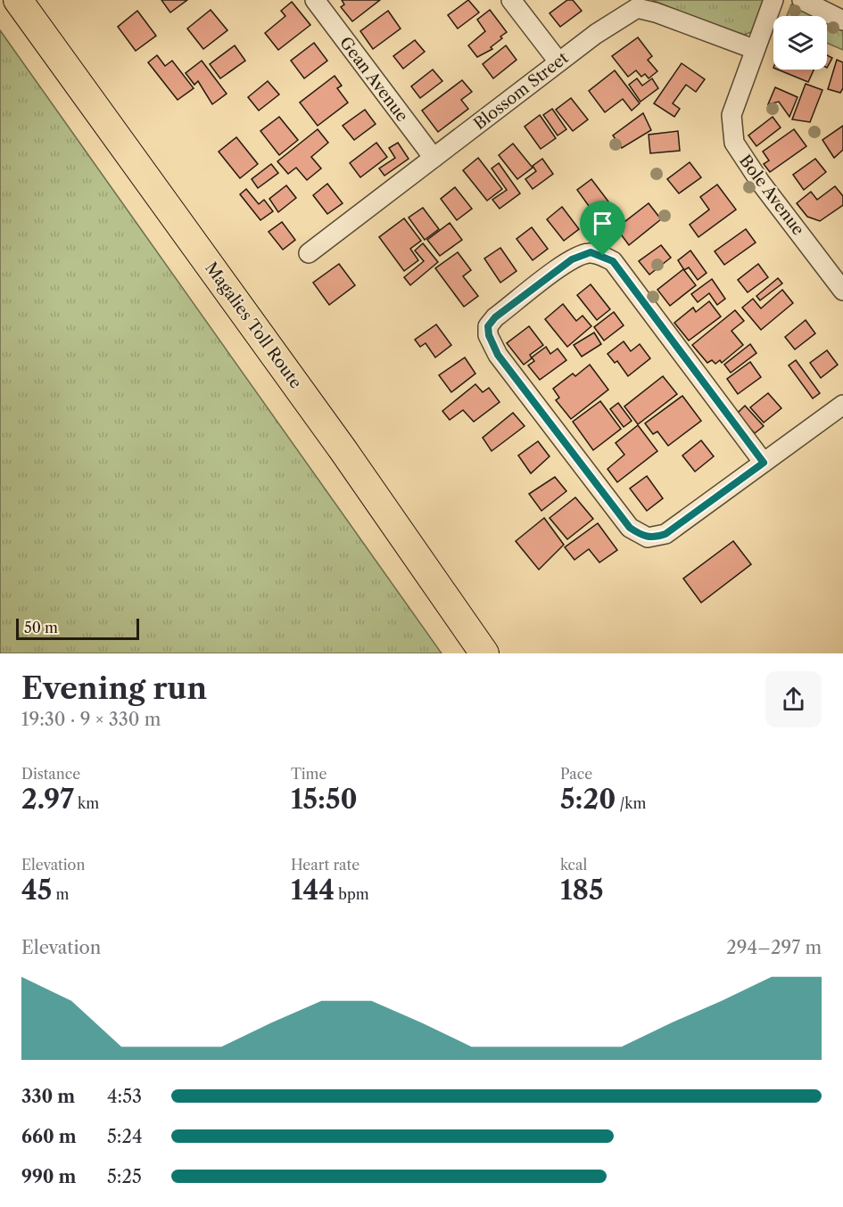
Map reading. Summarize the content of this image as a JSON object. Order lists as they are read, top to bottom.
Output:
{
  "streets": {
    "highway": ["Magalies Toll Route"],
    "street": ["Gean Avenue", "Blossom Street", "Bole Avenue"]
  },
  "crossings": [
    ["Gean Avenue", "Blossom Street"],
    ["Blossom Street", "Bole Avenue"]
  ],
  "scale_bar": "50 m",
  "page": {
    "scale": "50 m",
    "heading": ["Evening run", "19:30 · 9 × 330 m"],
    "stats": [
      ["Distance", "2.97 km"],
      ["Time", "15:50"],
      ["Pace", "5:20 /km"],
      ["Elevation", "45 m"],
      ["Heart rate", "144 bpm"],
      ["kcal", "185"]
    ],
    "chart": ["Elevation", "294–297 m"],
    "list": [
      {
        "name": "330 m",
        "note": "4:53"
      },
      {
        "name": "660 m",
        "note": "5:24"
      },
      {
        "name": "990 m",
        "note": "5:25"
      }
    ]
  }
}
